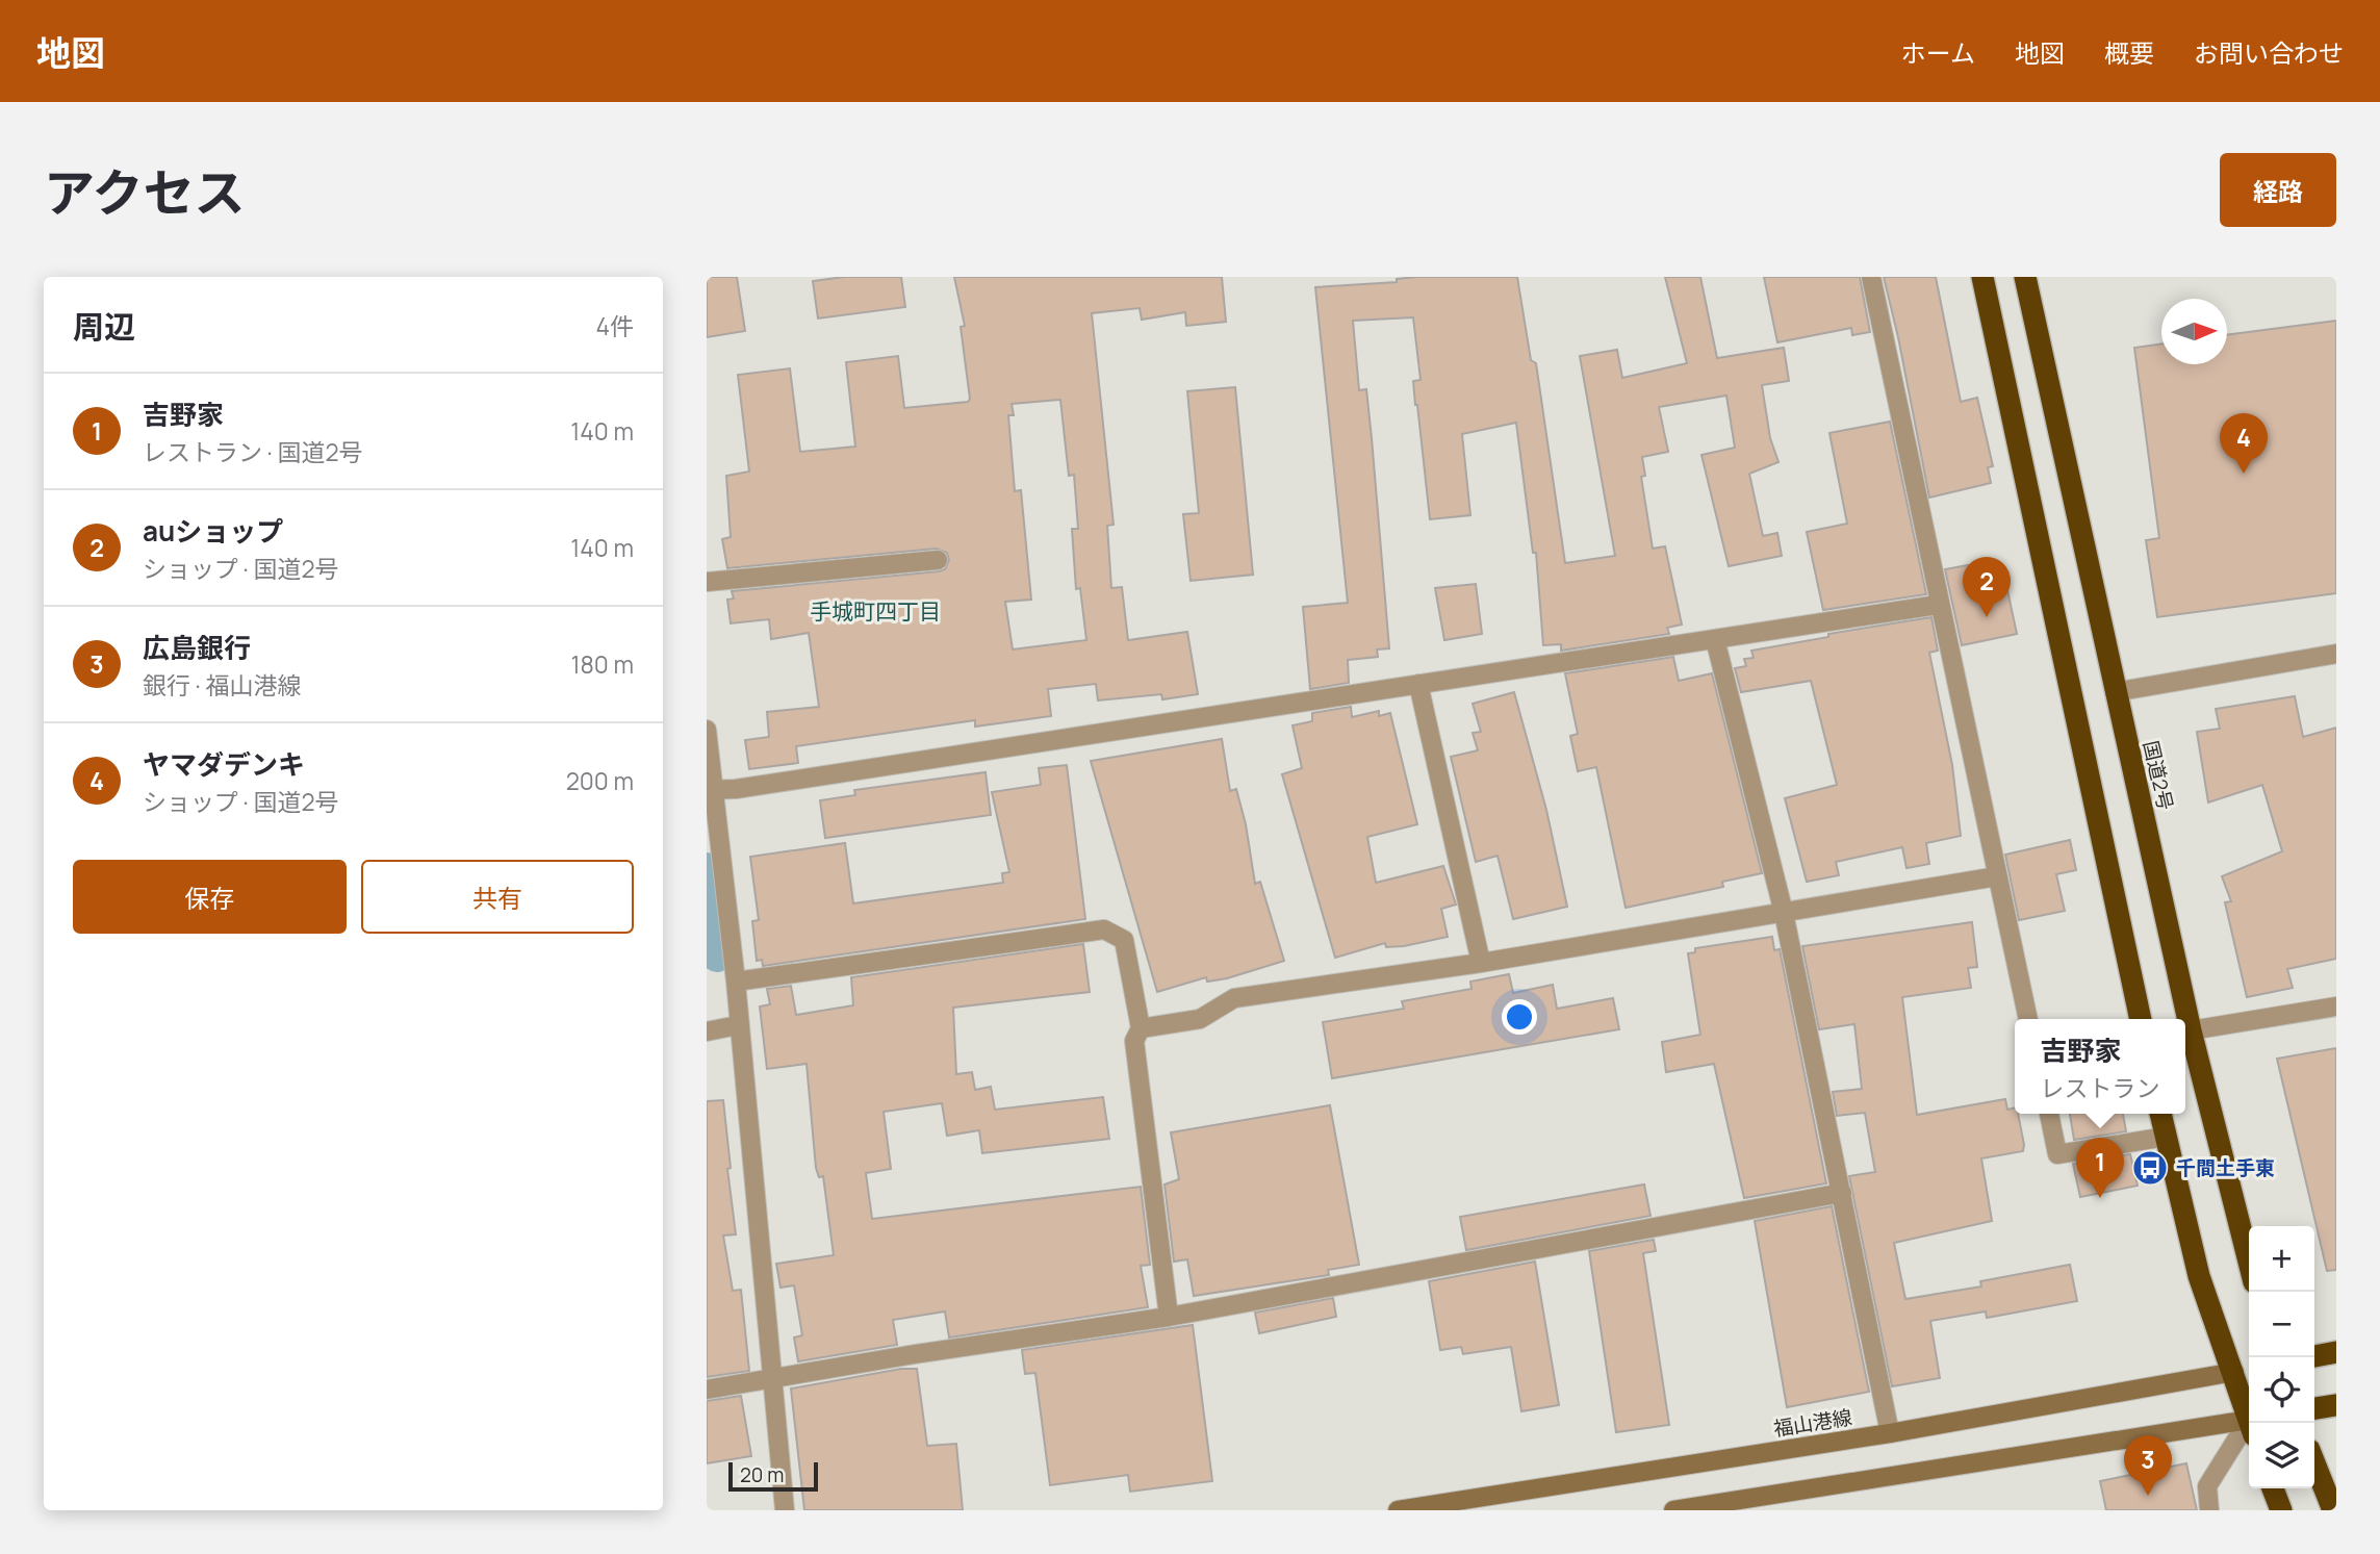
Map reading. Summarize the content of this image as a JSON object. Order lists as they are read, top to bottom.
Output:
{
  "streets": {
    "highway": ["国道2号"],
    "main road": ["福山港線"]
  },
  "districts": ["手城町四丁目"],
  "places": {
    "bus stop": ["千間土手東"]
  },
  "scale_bar": "20 m",
  "north": "right",
  "page": {
    "header": "地図",
    "nav": [
      "ホーム",
      "地図",
      "概要",
      "お問い合わせ"
    ],
    "title": "アクセス",
    "buttons": [
      "経路",
      ["保存", "共有"]
    ],
    "heading": ["周辺", "4件"],
    "list": [
      {
        "mark": "1",
        "name": "吉野家",
        "note": "レストラン · 国道2号",
        "value": "140 m"
      },
      {
        "mark": "2",
        "name": "auショップ",
        "note": "ショップ · 国道2号",
        "value": "140 m"
      },
      {
        "mark": "3",
        "name": "広島銀行",
        "note": "銀行 · 福山港線",
        "value": "180 m"
      },
      {
        "mark": "4",
        "name": "ヤマダデンキ",
        "note": "ショップ · 国道2号",
        "value": "200 m"
      }
    ],
    "pins": [
      "4",
      "2",
      "1",
      "3"
    ],
    "popup": ["吉野家", "レストラン"],
    "map_buttons": ["+", "−"],
    "scale": "20 m"
  }
}
